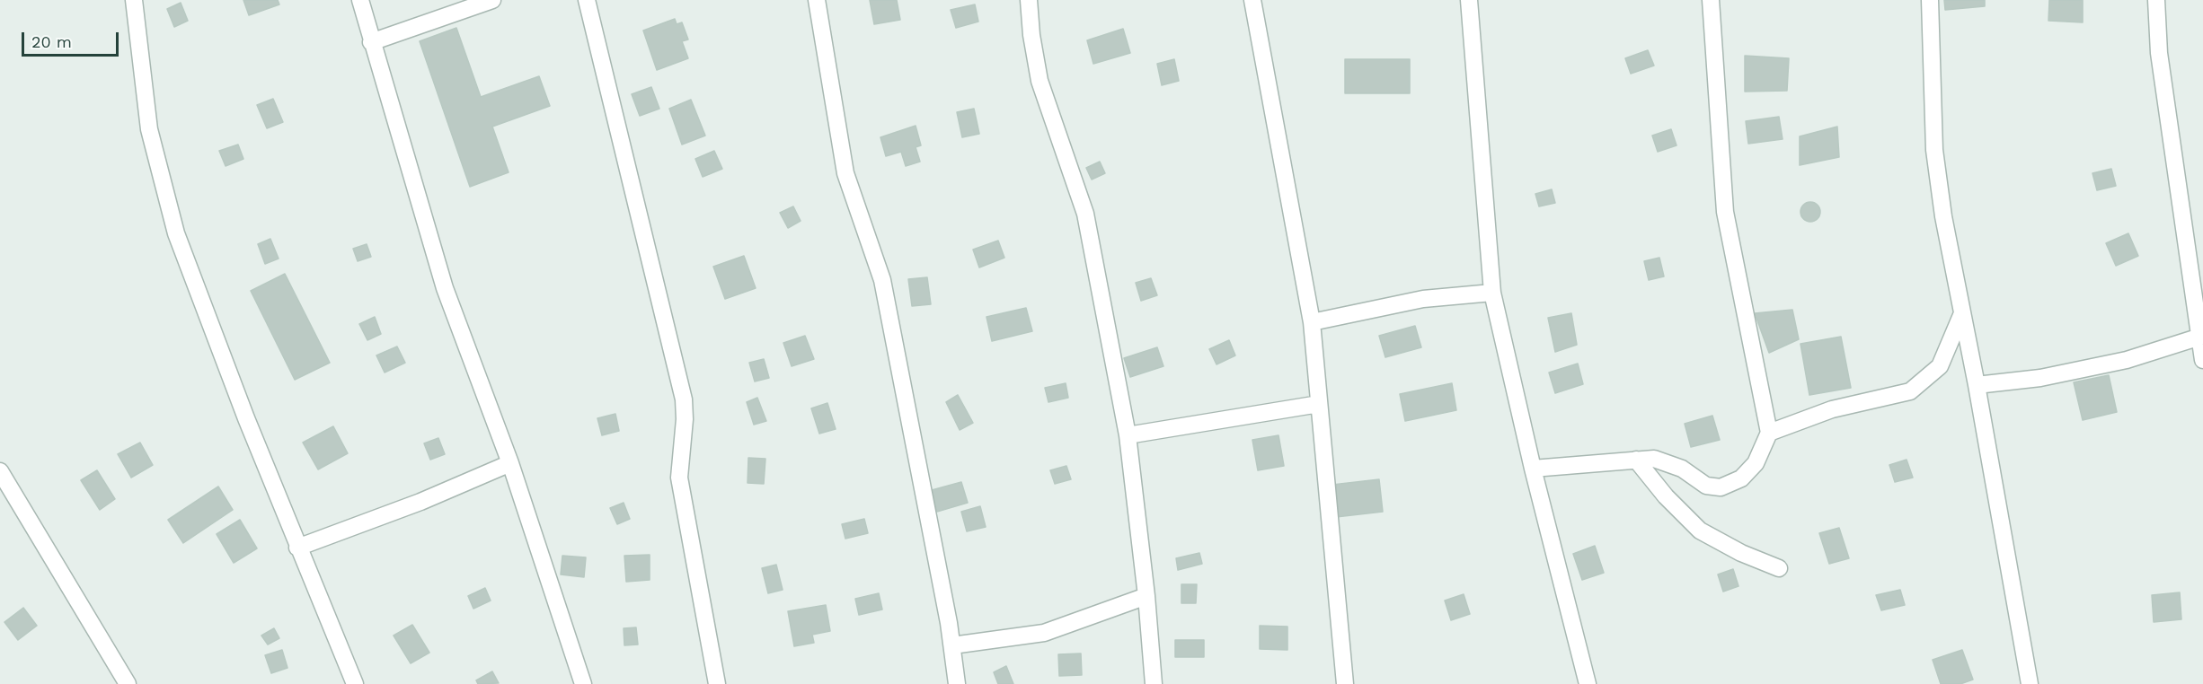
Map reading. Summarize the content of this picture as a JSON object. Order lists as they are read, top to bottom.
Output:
{
  "scale_bar": "20 m"
}
